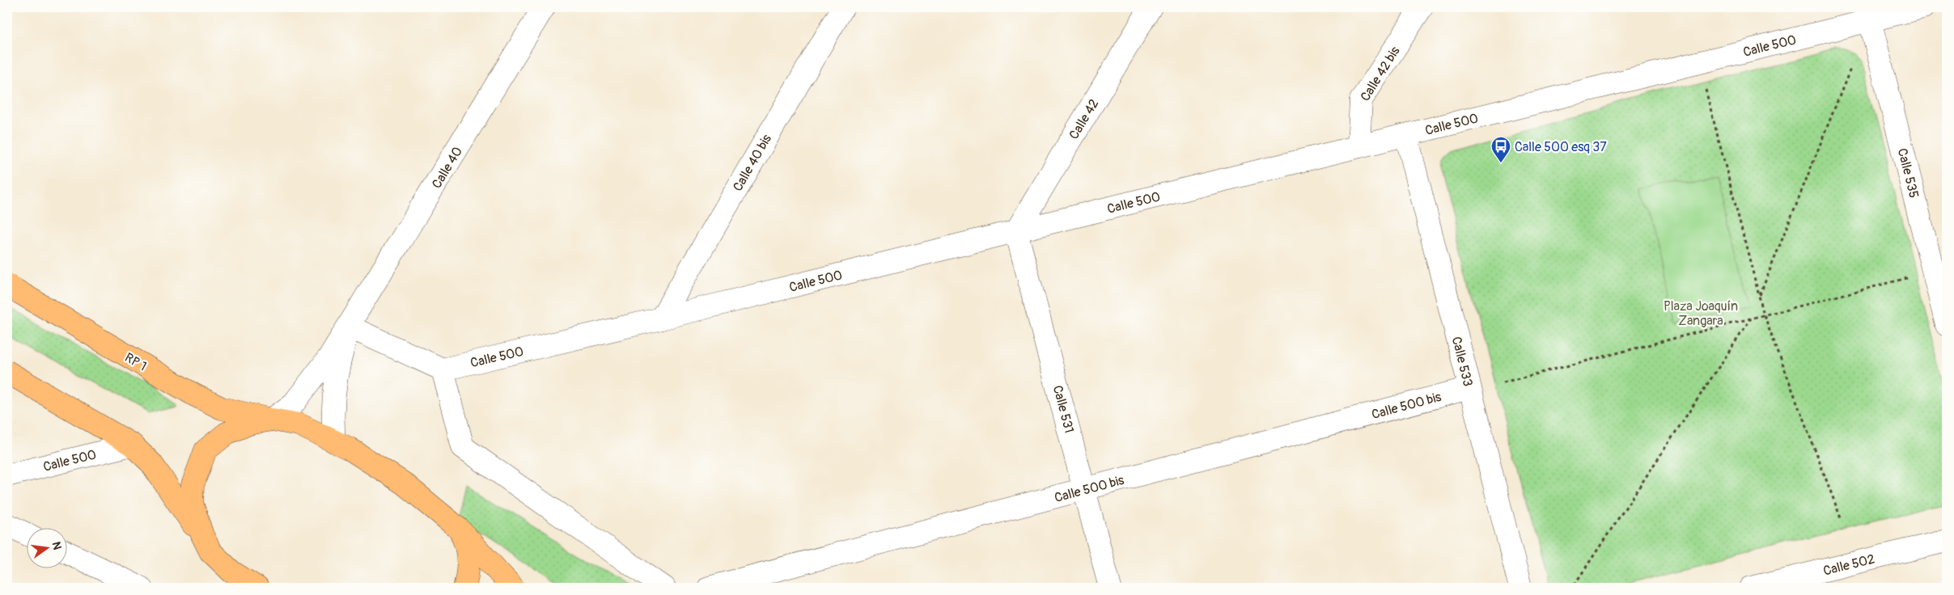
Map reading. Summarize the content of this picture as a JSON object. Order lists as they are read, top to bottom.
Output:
{
  "streets": {
    "main road": ["RP 1"],
    "street": [
      "Calle 500",
      "Calle 42 bis",
      "Calle 42",
      "Calle 40 bis",
      "Calle 40",
      "Calle 535",
      "Calle 533",
      "Calle 500 bis",
      "Calle 531",
      "Calle 502"
    ]
  },
  "crossings": [
    ["Calle 500", "Calle 42 bis"],
    ["Calle 500", "Calle 42"],
    ["Calle 500", "Calle 40 bis"],
    ["Calle 500", "Calle 535"],
    ["Calle 500", "Calle 533"],
    ["Calle 500", "Calle 531"],
    ["Calle 42", "Calle 531"],
    ["Calle 40", "RP 1"],
    ["Calle 533", "Calle 500 bis"],
    ["Calle 500 bis", "Calle 531"]
  ],
  "parks": ["Plaza Joaquín Zangara"],
  "places": {
    "bus stop": ["Calle 500 esq 37"]
  },
  "north": "right"
}
